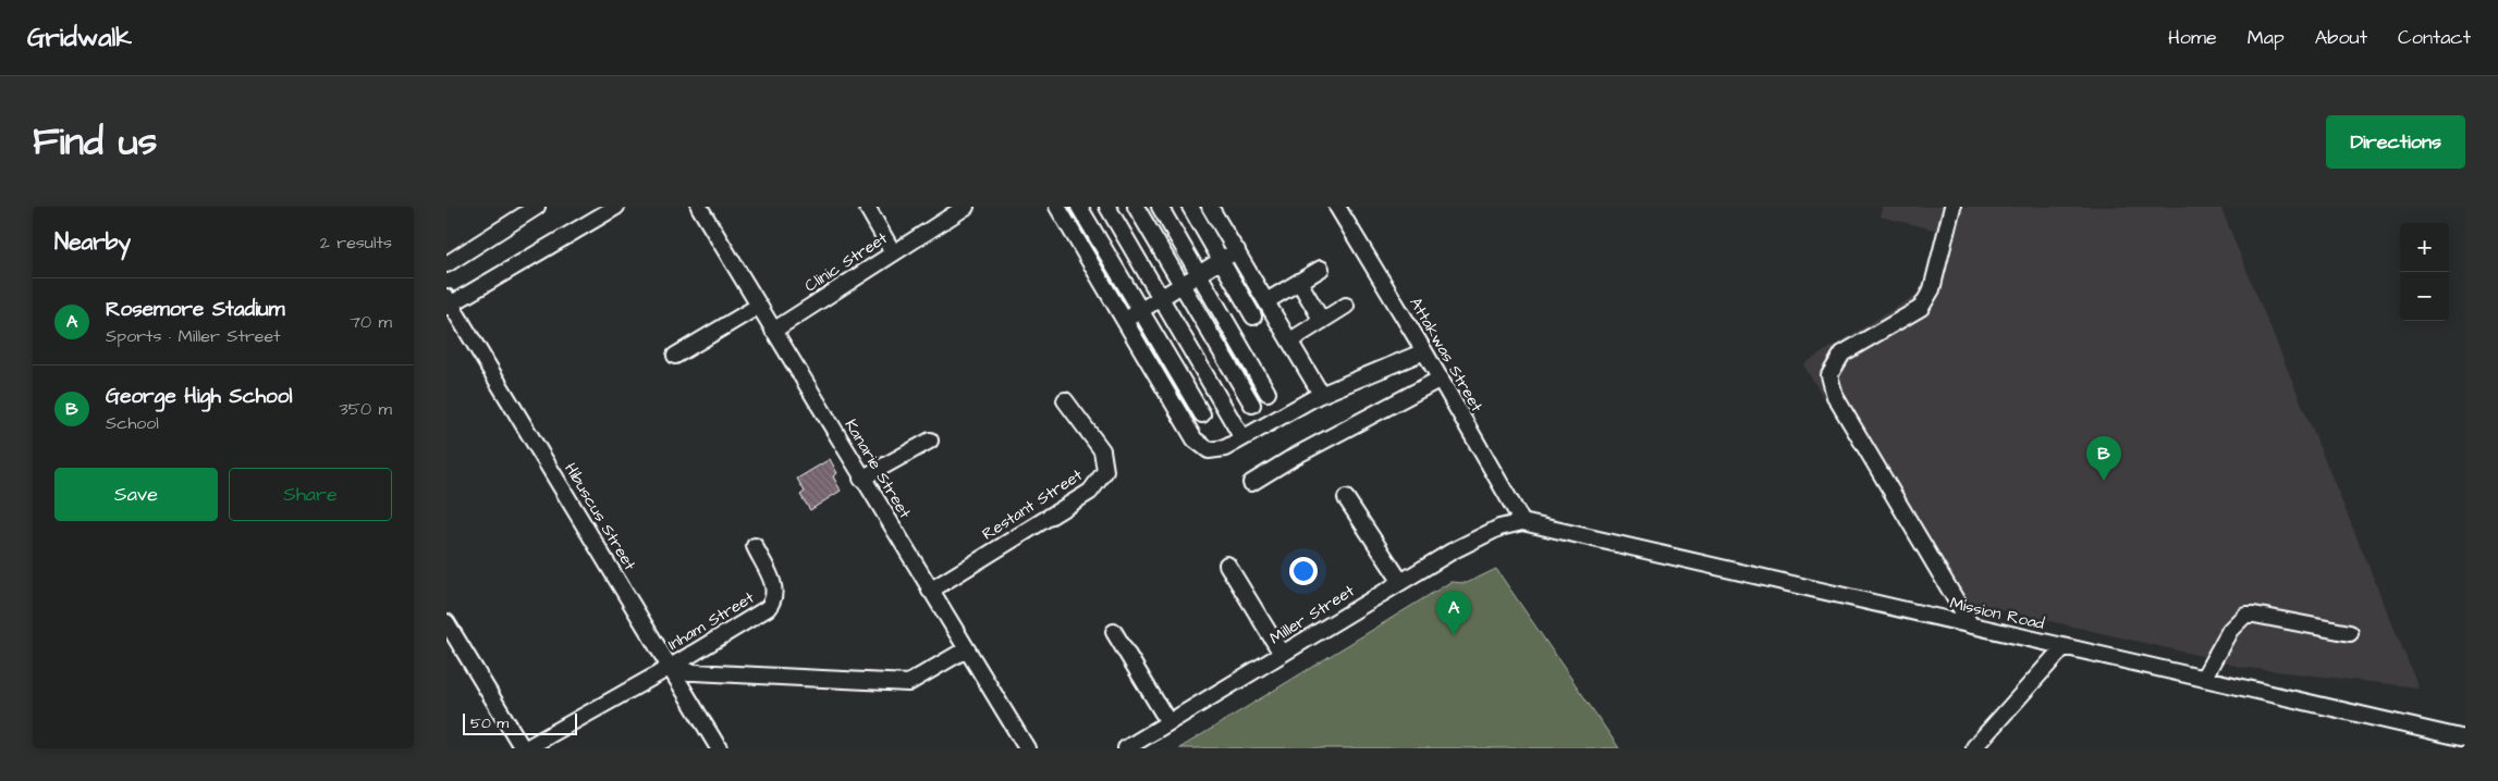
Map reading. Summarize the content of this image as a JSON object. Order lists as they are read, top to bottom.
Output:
{
  "streets": {
    "street": [
      "Clinic Street",
      "Attakwas Street",
      "Kanarie Street",
      "Restant Street",
      "Hibuscus Street",
      "Mission Road",
      "Miller Street",
      "Inham Street"
    ]
  },
  "crossings": [
    ["Clinic Street", "Kanarie Street"],
    ["Attakwas Street", "Mission Road"],
    ["Attakwas Street", "Miller Street"],
    ["Kanarie Street", "Restant Street"],
    ["Hibuscus Street", "Inham Street"],
    ["Mission Road", "Miller Street"]
  ],
  "scale_bar": "50 m",
  "page": {
    "header": "Gridwalk",
    "nav": [
      "Home",
      "Map",
      "About",
      "Contact"
    ],
    "title": "Find us",
    "buttons": [
      "Directions",
      ["Save", "Share"]
    ],
    "heading": ["Nearby", "2 results"],
    "map_buttons": ["+", "−"],
    "list": [
      {
        "mark": "A",
        "name": "Rosemore Stadium",
        "note": "Sports · Miller Street",
        "value": "70 m"
      },
      {
        "mark": "B",
        "name": "George High School",
        "note": "School",
        "value": "350 m"
      }
    ],
    "pins": ["B", "A"],
    "scale": "50 m"
  }
}
